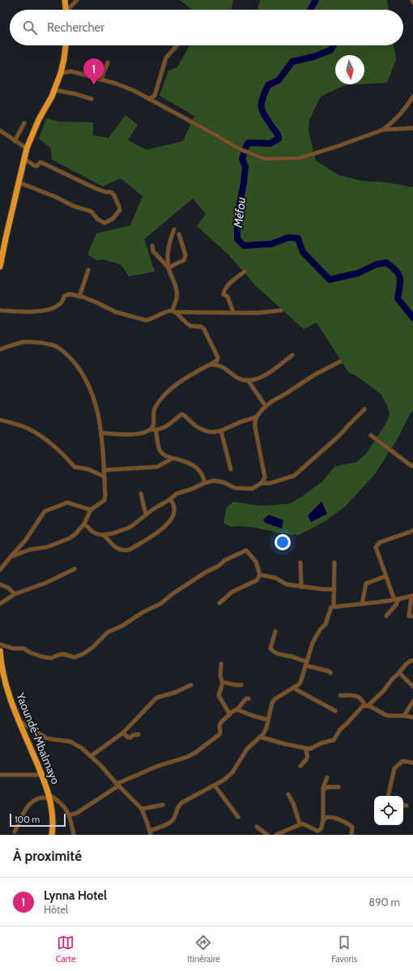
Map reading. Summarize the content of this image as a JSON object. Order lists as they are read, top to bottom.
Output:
{
  "streets": {
    "highway": ["Yaoundé-Mbalmayo"]
  },
  "water": ["Méfou"],
  "scale_bar": "100 m",
  "north": "bottom",
  "page": {
    "search": "Rechercher",
    "pins": "1",
    "scale": "100 m",
    "heading": "À proximité",
    "list": [
      {
        "mark": "1",
        "name": "Lynna Hotel",
        "note": "Hôtel",
        "value": "890 m"
      }
    ],
    "nav": ["Carte", "Itinéraire", "Favoris"]
  }
}
